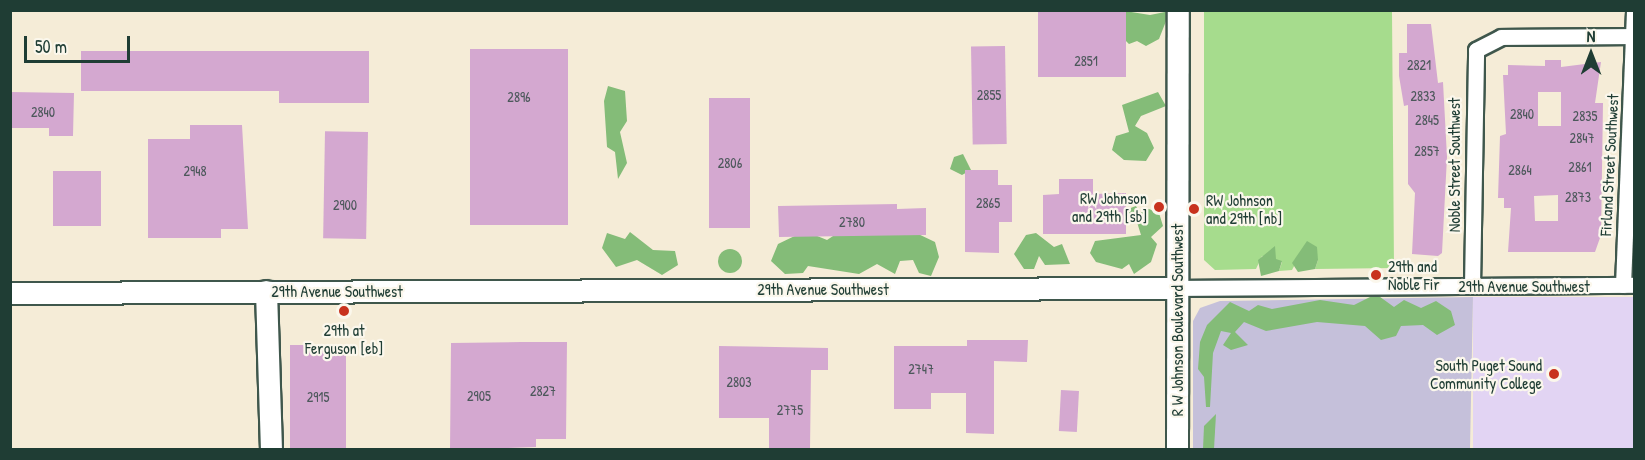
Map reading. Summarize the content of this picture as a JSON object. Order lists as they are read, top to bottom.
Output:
{
  "streets": {
    "street": [
      "Noble Street Southwest",
      "Firland Street Southwest",
      "29th Avenue Southwest",
      "R W Johnson Boulevard Southwest"
    ]
  },
  "crossings": [
    ["Noble Street Southwest", "Firland Street Southwest"],
    ["Noble Street Southwest", "29th Avenue Southwest"],
    ["Firland Street Southwest", "29th Avenue Southwest"],
    ["29th Avenue Southwest", "R W Johnson Boulevard Southwest"]
  ],
  "places": [
    "RW Johnson and 29th [sb]",
    "RW Johnson and 29th [nb]",
    "29th and Noble Fir",
    "29th at Ferguson [eb]",
    "South Puget Sound Community College"
  ],
  "house_numbers": [
    "2851",
    "2821",
    "2855",
    "2833",
    "2896",
    "2840",
    "2840",
    "2835",
    "2845",
    "2847",
    "2857",
    "2806",
    "2861",
    "2864",
    "2948",
    "2873",
    "2865",
    "2900",
    "2780",
    "2747",
    "2803",
    "2827",
    "2905",
    "2915",
    "2775"
  ],
  "scale_bar": "50 m",
  "north": "top"
}
